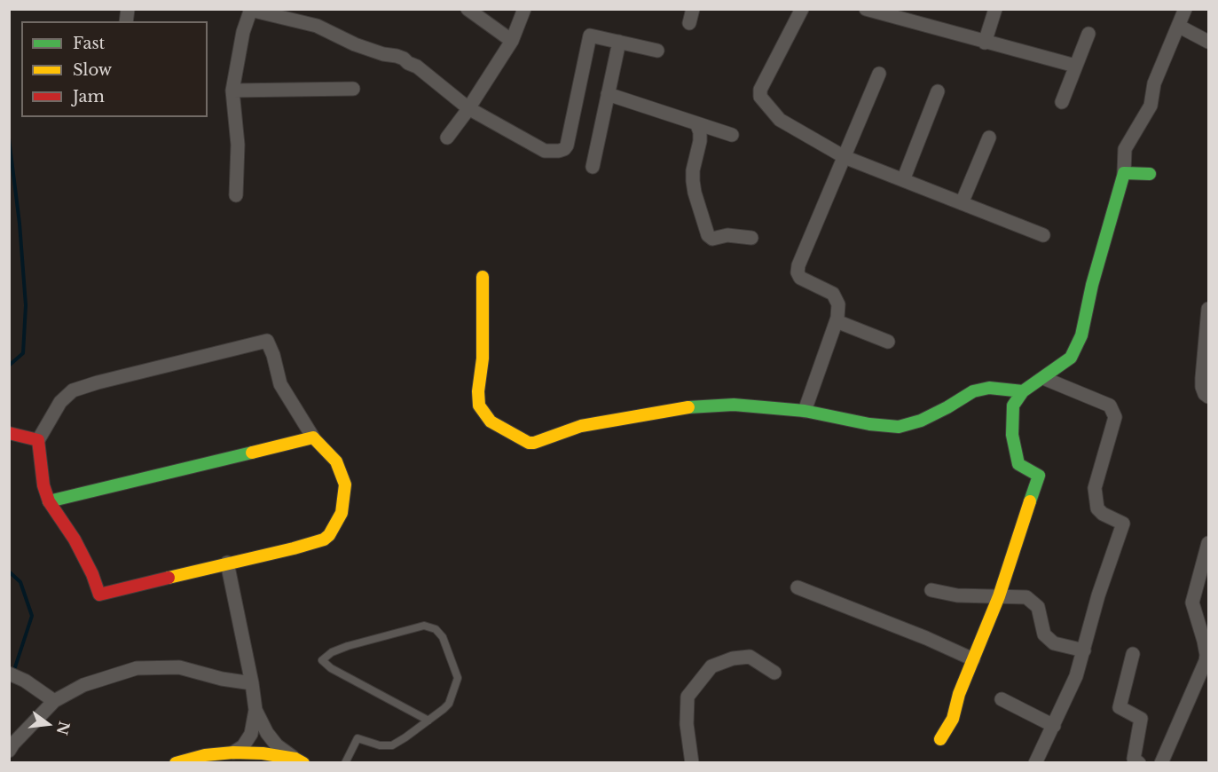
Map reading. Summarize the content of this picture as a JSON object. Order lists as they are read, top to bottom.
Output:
{
  "legend": ["Fast", "Slow", "Jam"],
  "north": "right"
}
